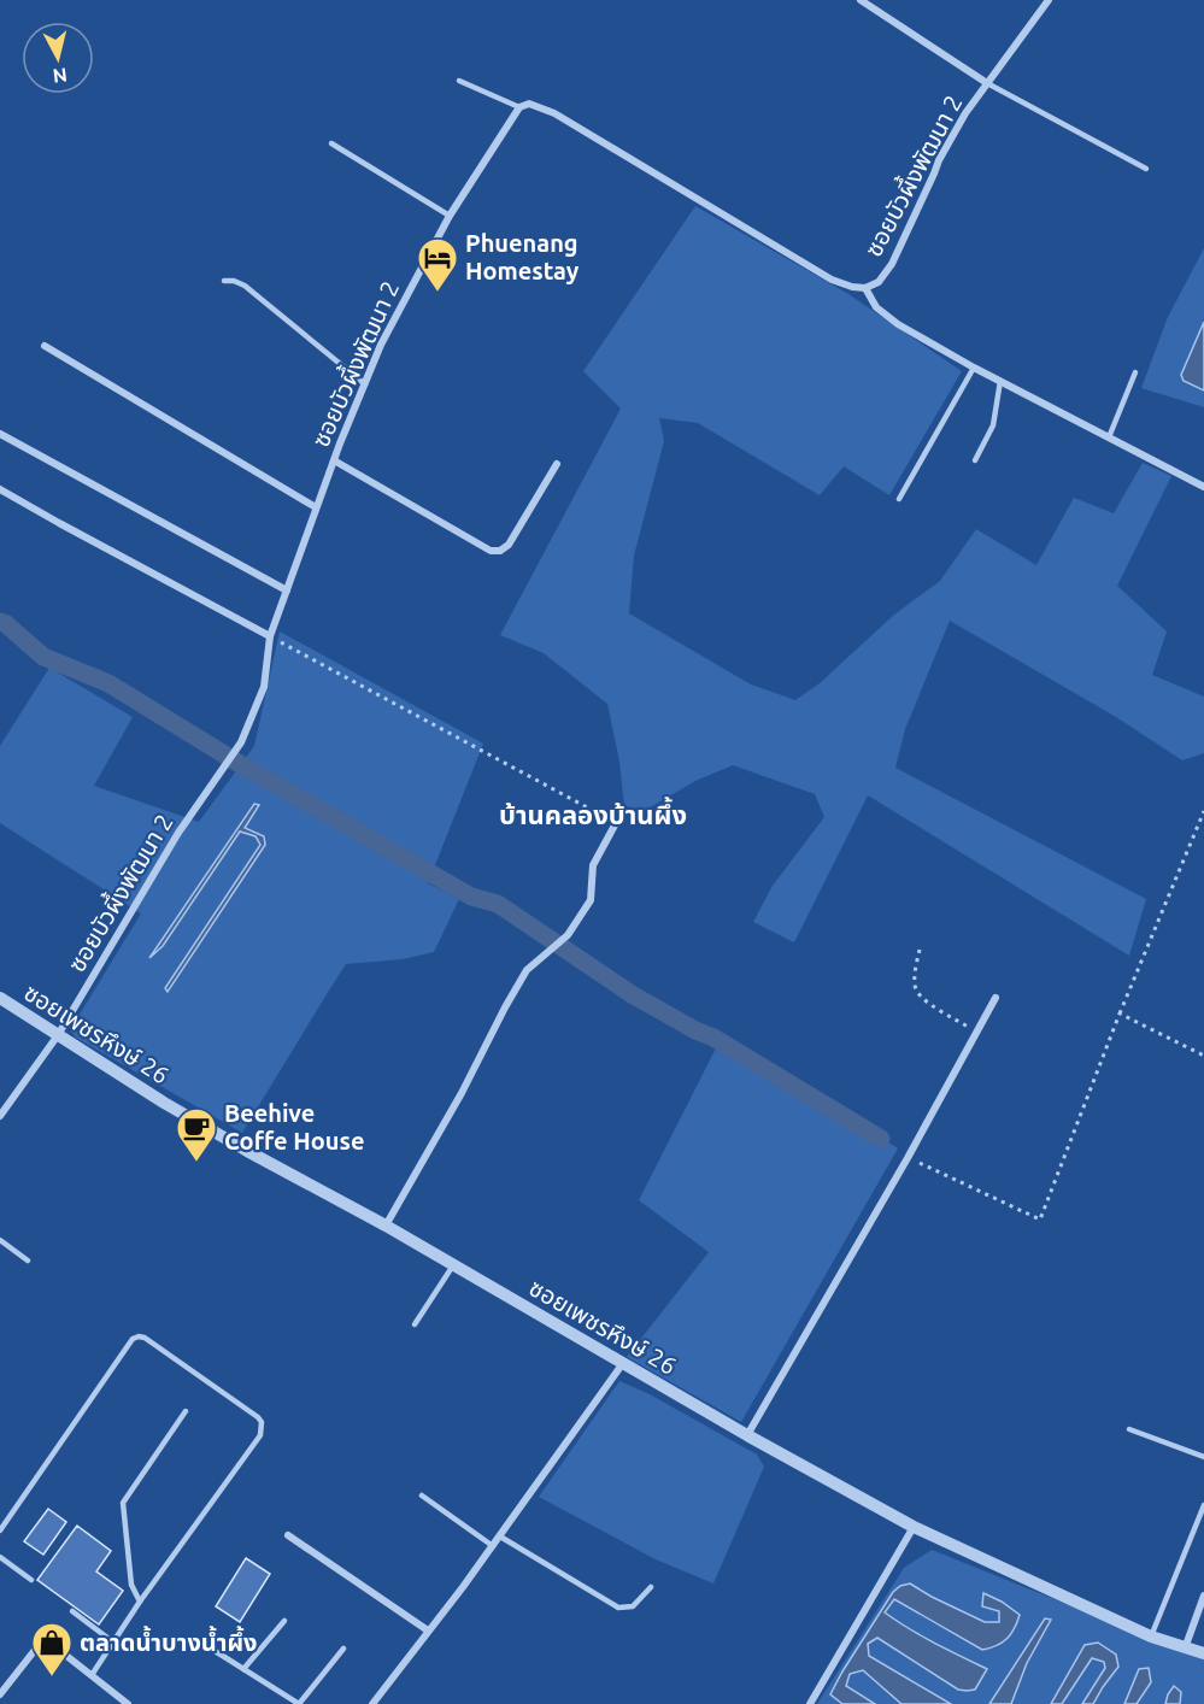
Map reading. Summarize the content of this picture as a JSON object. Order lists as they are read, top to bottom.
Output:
{
  "streets": {
    "street": ["ซอยบัวผึ้งพัฒนา 2", "ซอยเพชรหึงษ์ 26"]
  },
  "crossings": [
    ["ซอยบัวผึ้งพัฒนา 2", "ซอยเพชรหึงษ์ 26"]
  ],
  "districts": ["บ้านคลองบ้านผึ้ง"],
  "places": {
    "hotel": ["Phuenang Homestay"],
    "cafe": ["Beehive Coffe House"],
    "shop": ["ตลาดน้ำบางน้ำผึ้ง"]
  },
  "north": "bottom"
}
